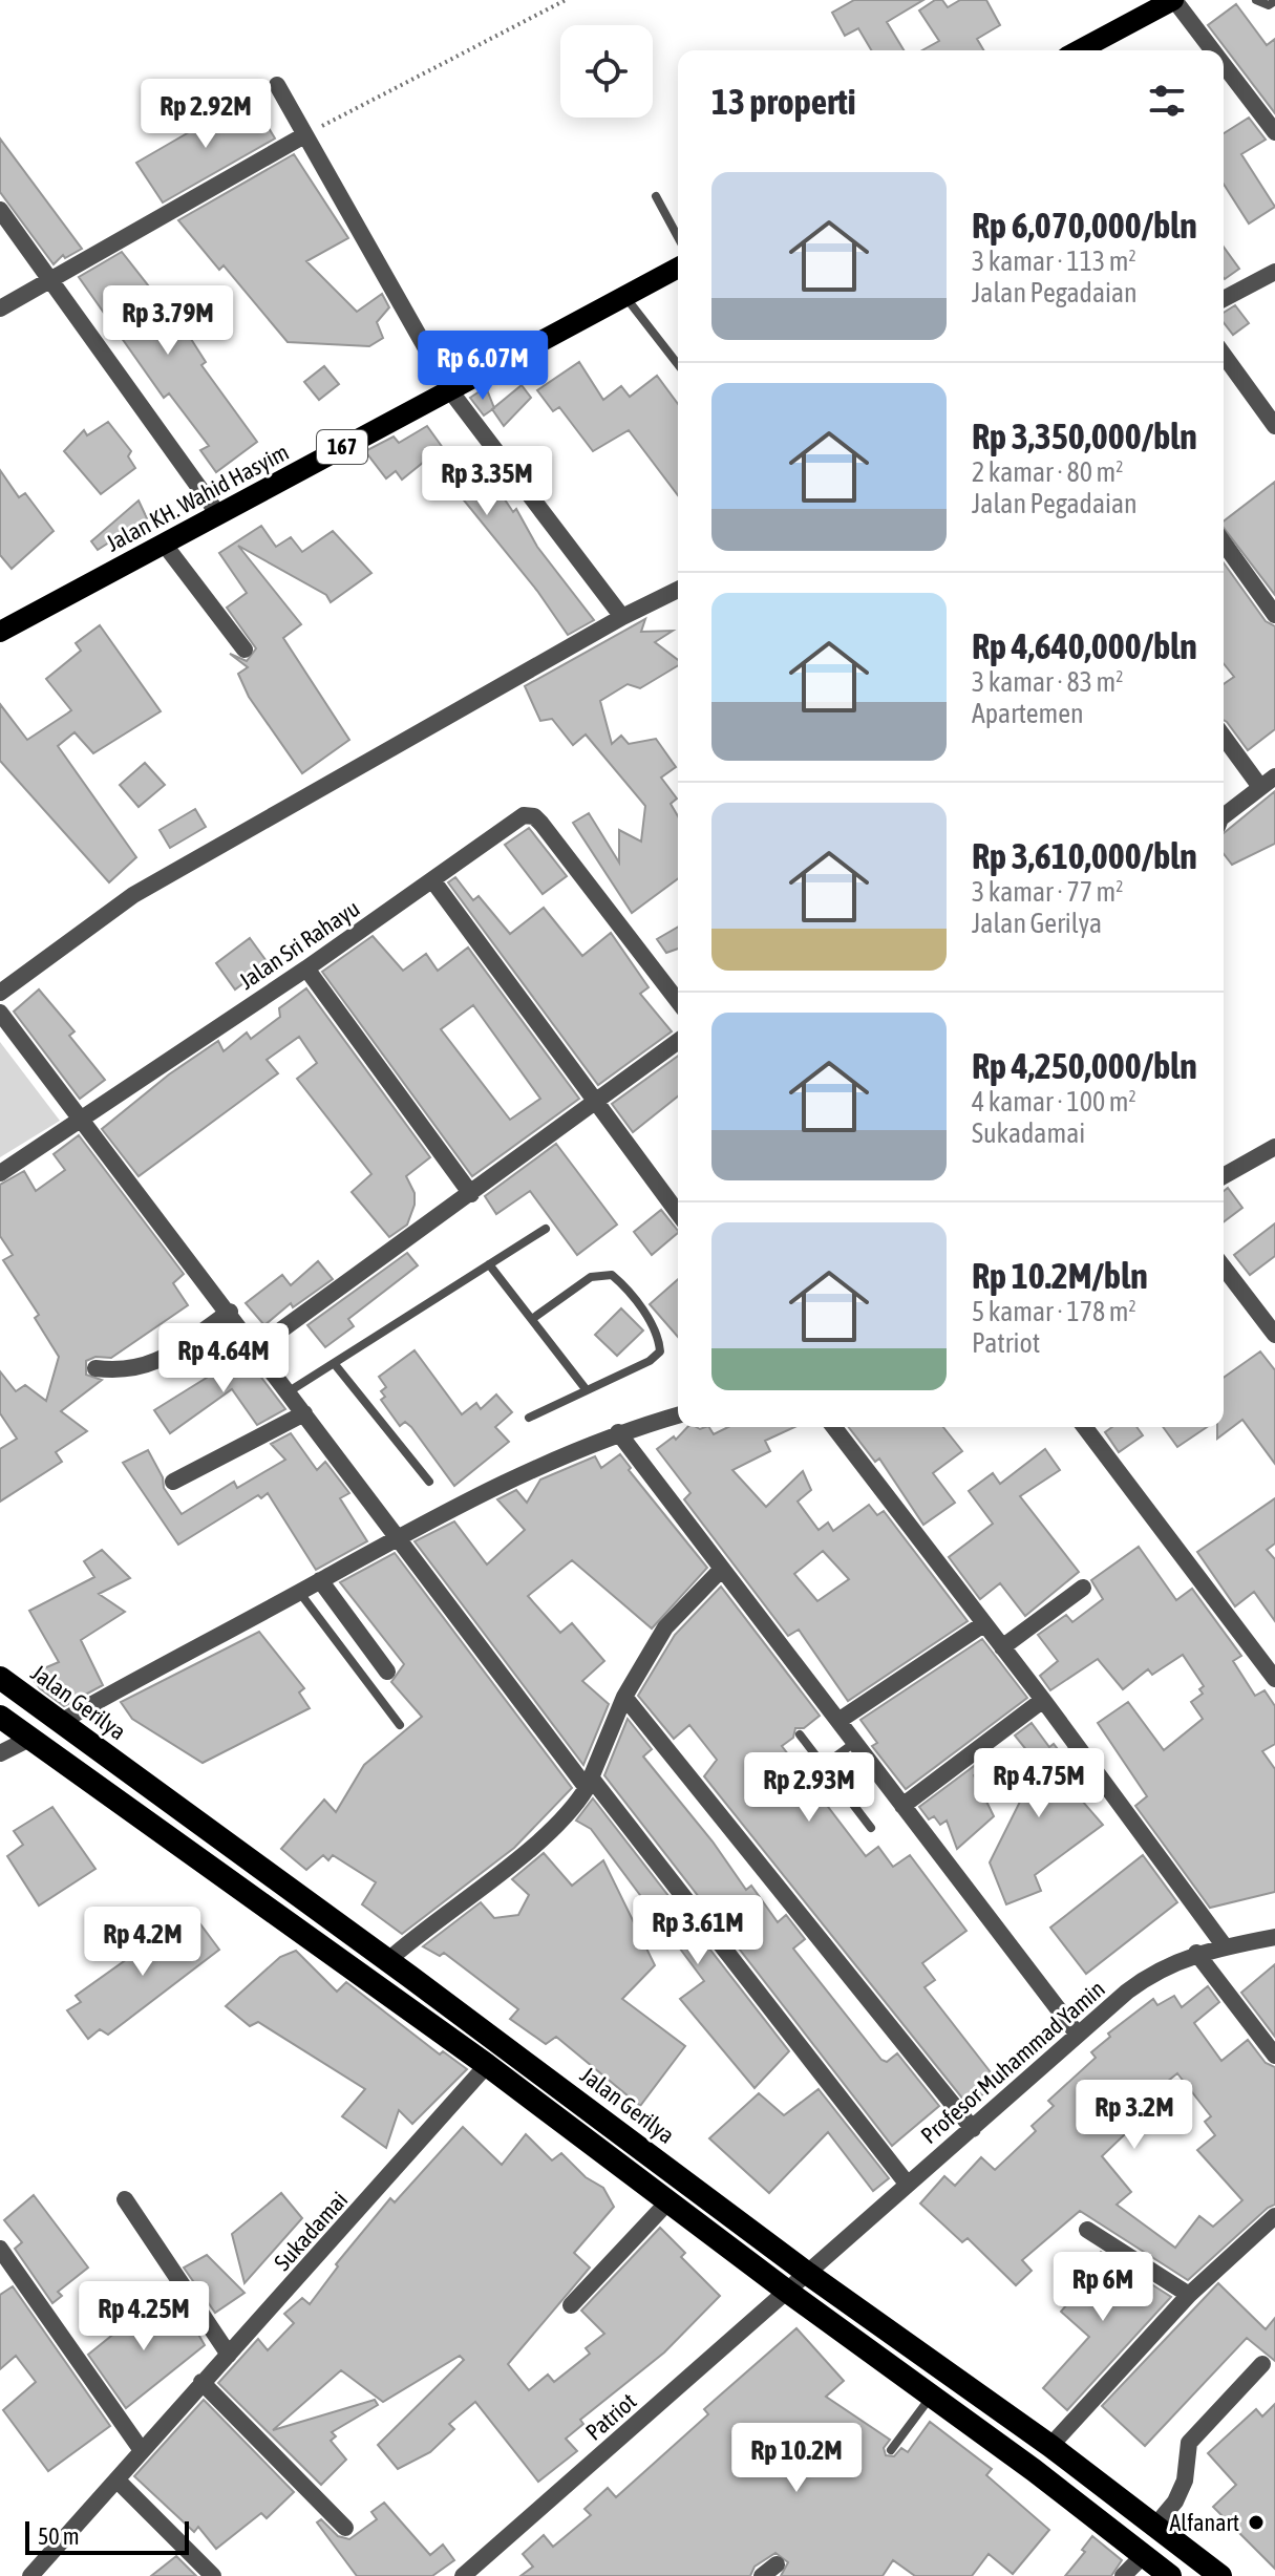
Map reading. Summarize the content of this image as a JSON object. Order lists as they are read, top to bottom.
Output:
{
  "streets": {
    "highway": ["Jalan Gerilya"],
    "main road": ["167", "Jalan KH. Wahid Hasyim"],
    "street": [
      "Jalan Sri Rahayu",
      "Profesor Muhammad Yamin",
      "Sukadamai",
      "Patriot"
    ]
  },
  "crossings": [
    ["Jalan Gerilya", "Profesor Muhammad Yamin"],
    ["Jalan Gerilya", "Patriot"],
    ["Profesor Muhammad Yamin", "Patriot"]
  ],
  "places": ["Alfanart"],
  "scale_bar": "50 m",
  "page": {
    "heading": "13 properti",
    "price": [
      "Rp 2.92M",
      "Rp 3.79M",
      "Rp 6.07M",
      "Rp 3.35M",
      "Rp 4.64M",
      "Rp 4.75M",
      "Rp 2.93M",
      "Rp 3.61M",
      "Rp 4.2M",
      "Rp 3.2M",
      "Rp 6M",
      "Rp 4.25M",
      "Rp 10.2M"
    ],
    "list": [
      {
        "name": "Rp 6,070,000/bln",
        "note": "3 kamar · 113 m² · Jalan Pegadaian"
      },
      {
        "name": "Rp 3,350,000/bln",
        "note": "2 kamar · 80 m² · Jalan Pegadaian"
      },
      {
        "name": "Rp 4,640,000/bln",
        "note": "3 kamar · 83 m² · Apartemen"
      },
      {
        "name": "Rp 3,610,000/bln",
        "note": "3 kamar · 77 m² · Jalan Gerilya"
      },
      {
        "name": "Rp 4,250,000/bln",
        "note": "4 kamar · 100 m² · Sukadamai"
      },
      {
        "name": "Rp 10.2M/bln",
        "note": "5 kamar · 178 m² · Patriot"
      }
    ],
    "scale": "50 m"
  }
}
